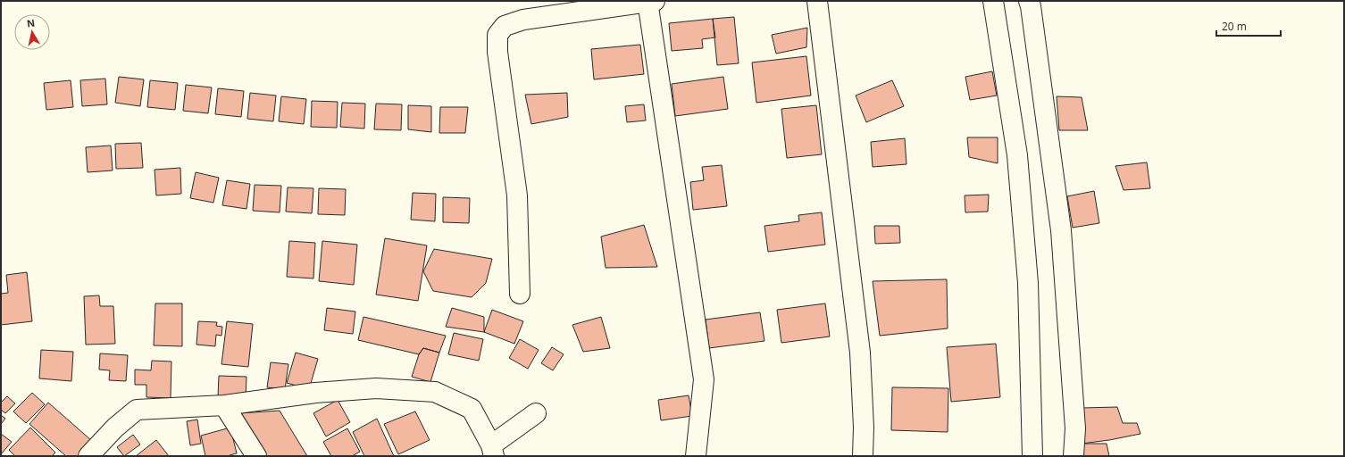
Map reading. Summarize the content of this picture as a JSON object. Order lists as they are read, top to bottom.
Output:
{
  "scale_bar": "20 m",
  "north": "top"
}
